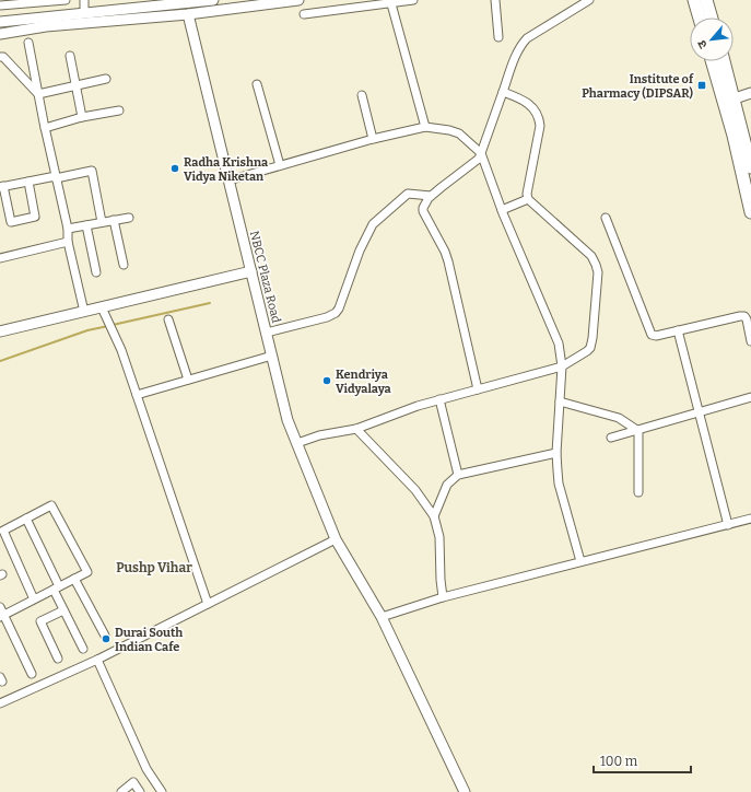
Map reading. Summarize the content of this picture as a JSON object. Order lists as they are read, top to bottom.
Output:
{
  "streets": {
    "street": ["NBCC Plaza Road"]
  },
  "districts": ["Pushp Vihar"],
  "places": {
    "transit": ["Institute of Pharmacy (DIPSAR)"],
    "other": ["Radha Krishna Vidya Niketan", "Kendriya Vidyalaya", "Durai South Indian Cafe"]
  },
  "scale_bar": "100 m",
  "north": "bottom left"
}
